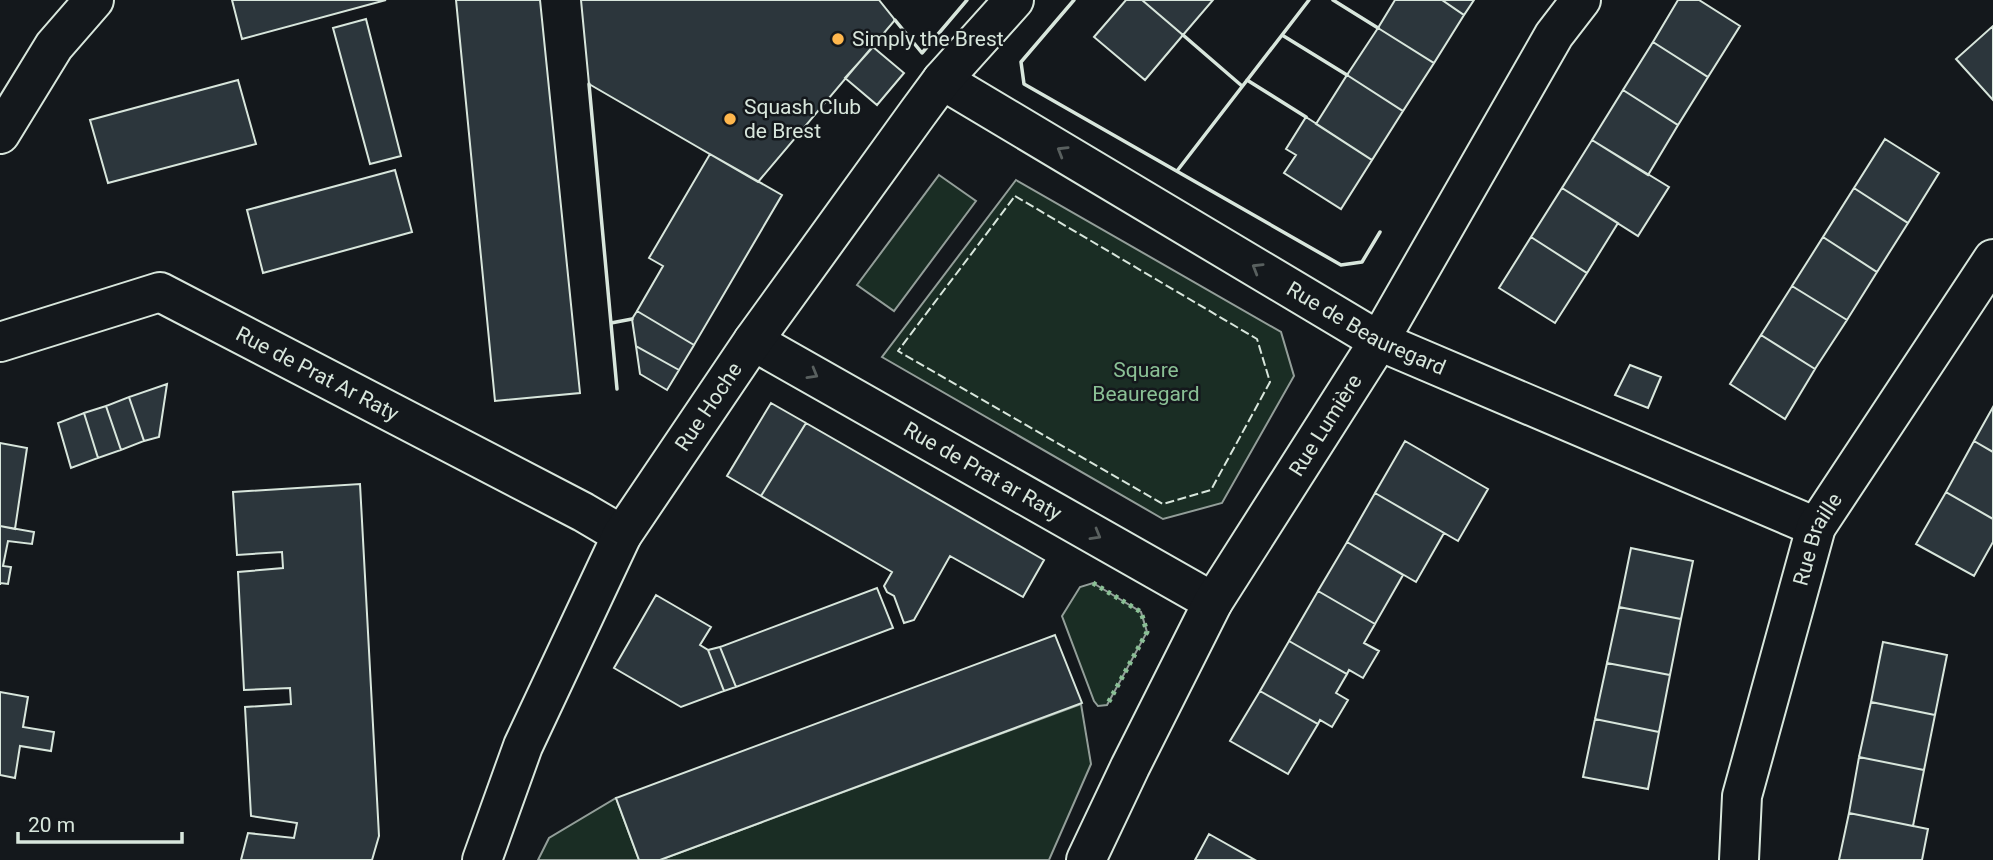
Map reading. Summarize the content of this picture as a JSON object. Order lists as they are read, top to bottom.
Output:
{
  "streets": {
    "street": [
      "Rue de Beauregard",
      "Rue de Prat Ar Raty",
      "Rue Hoche",
      "Rue Lumière",
      "Rue de Prat ar Raty",
      "Rue Braille"
    ]
  },
  "crossings": [
    ["Rue de Beauregard", "Rue Hoche"],
    ["Rue de Beauregard", "Rue Lumière"],
    ["Rue de Beauregard", "Rue Braille"],
    ["Rue de Prat Ar Raty", "Rue Hoche"],
    ["Rue Hoche", "Rue de Prat ar Raty"],
    ["Rue Lumière", "Rue de Prat ar Raty"]
  ],
  "one_way": ["Rue de Beauregard", "Rue de Prat ar Raty"],
  "parks": ["Square Beauregard"],
  "places": ["Simply the Brest", "Squash Club de Brest"],
  "scale_bar": "20 m"
}
